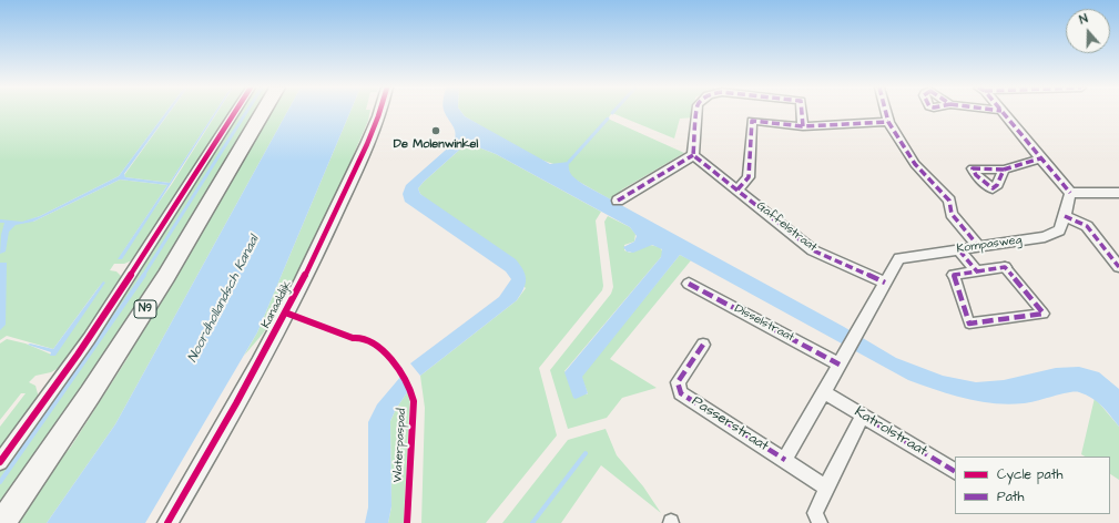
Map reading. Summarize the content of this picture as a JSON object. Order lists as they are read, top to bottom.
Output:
{
  "streets": {
    "main road": ["N9"],
    "street": [
      "Gaffelstraat",
      "Kompasweg",
      "Kanaaldijk",
      "Disselstraat",
      "Passerstraat",
      "Katrolstraat"
    ],
    "cycle path": ["Waterpaspad"]
  },
  "crossings": [
    ["Gaffelstraat", "Kompasweg"],
    ["Kompasweg", "Disselstraat"]
  ],
  "water": ["Noordhollandsch Kanaal"],
  "places": ["De Molenwinkel"],
  "legend": ["Cycle path", "Path"],
  "north": "top"
}
